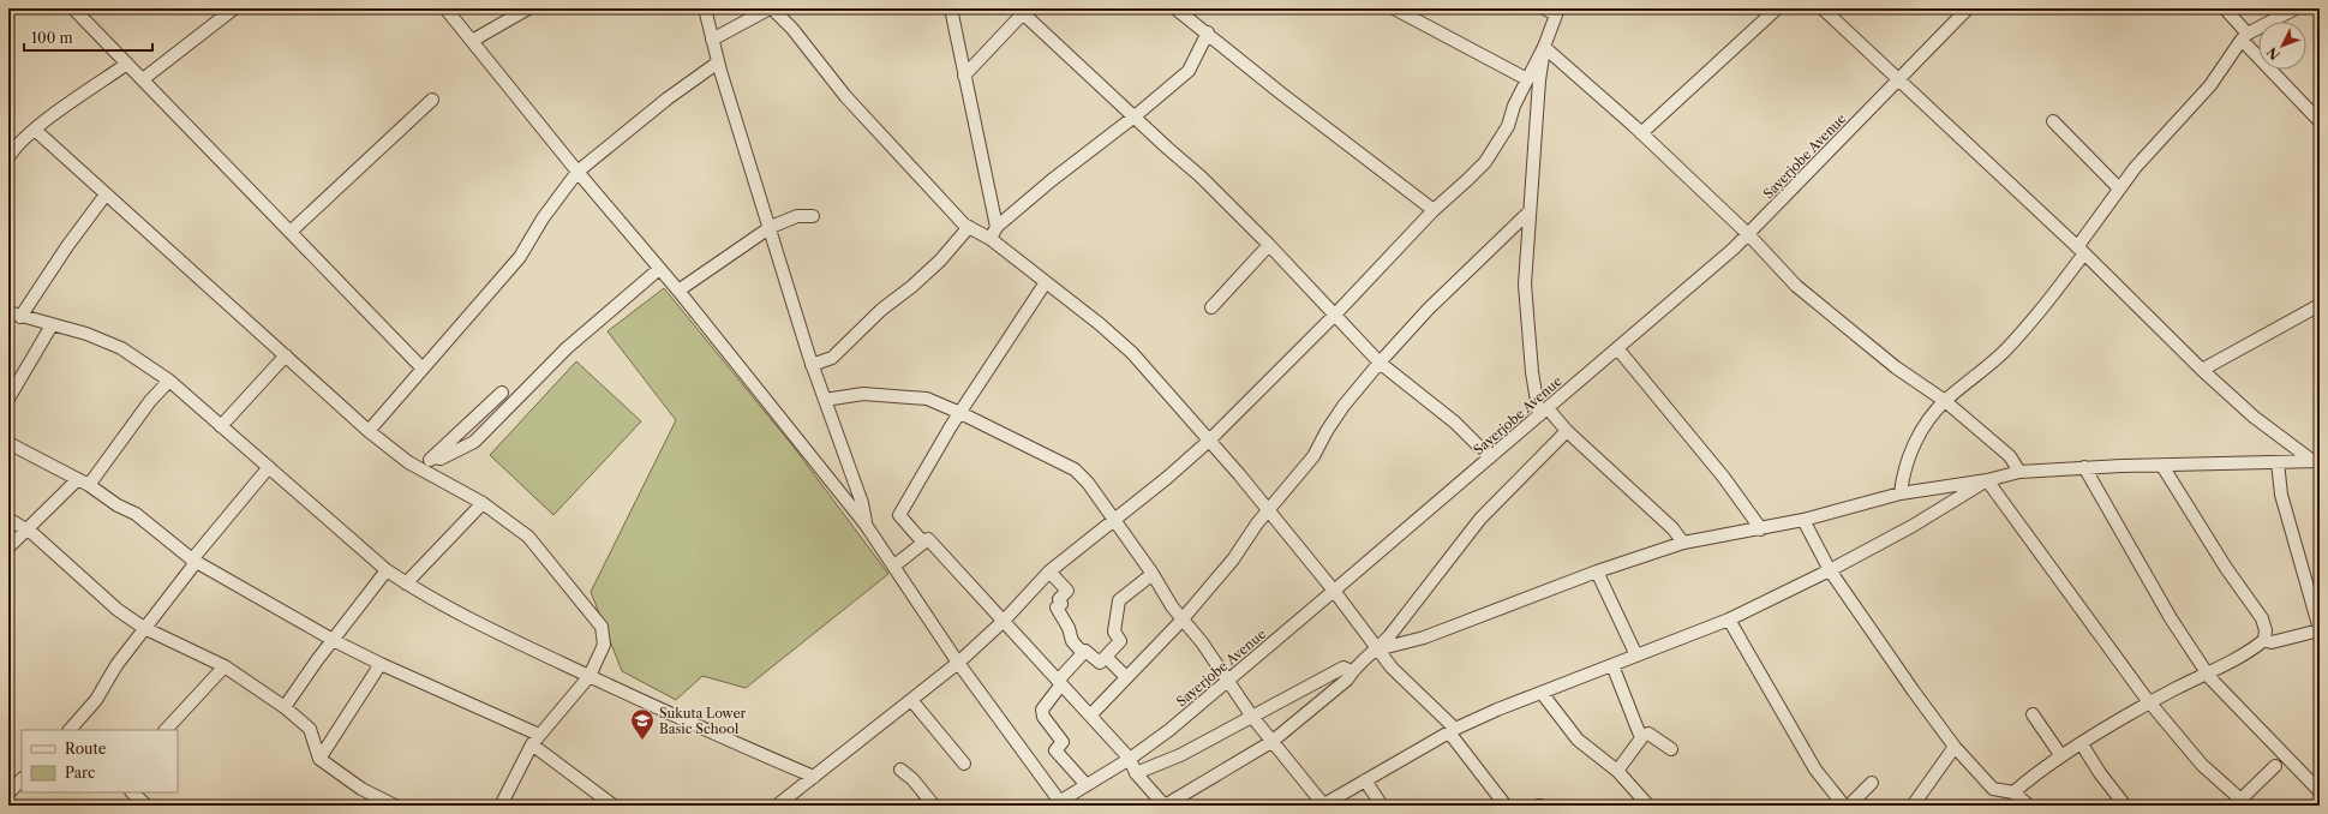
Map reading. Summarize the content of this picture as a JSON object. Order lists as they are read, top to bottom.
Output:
{
  "streets": {
    "street": ["Sayerjobe Avenue"]
  },
  "places": {
    "school or university": ["Sukuta Lower Basic School"]
  },
  "legend": ["Route", "Parc"],
  "scale_bar": "100 m",
  "north": "bottom left"
}
